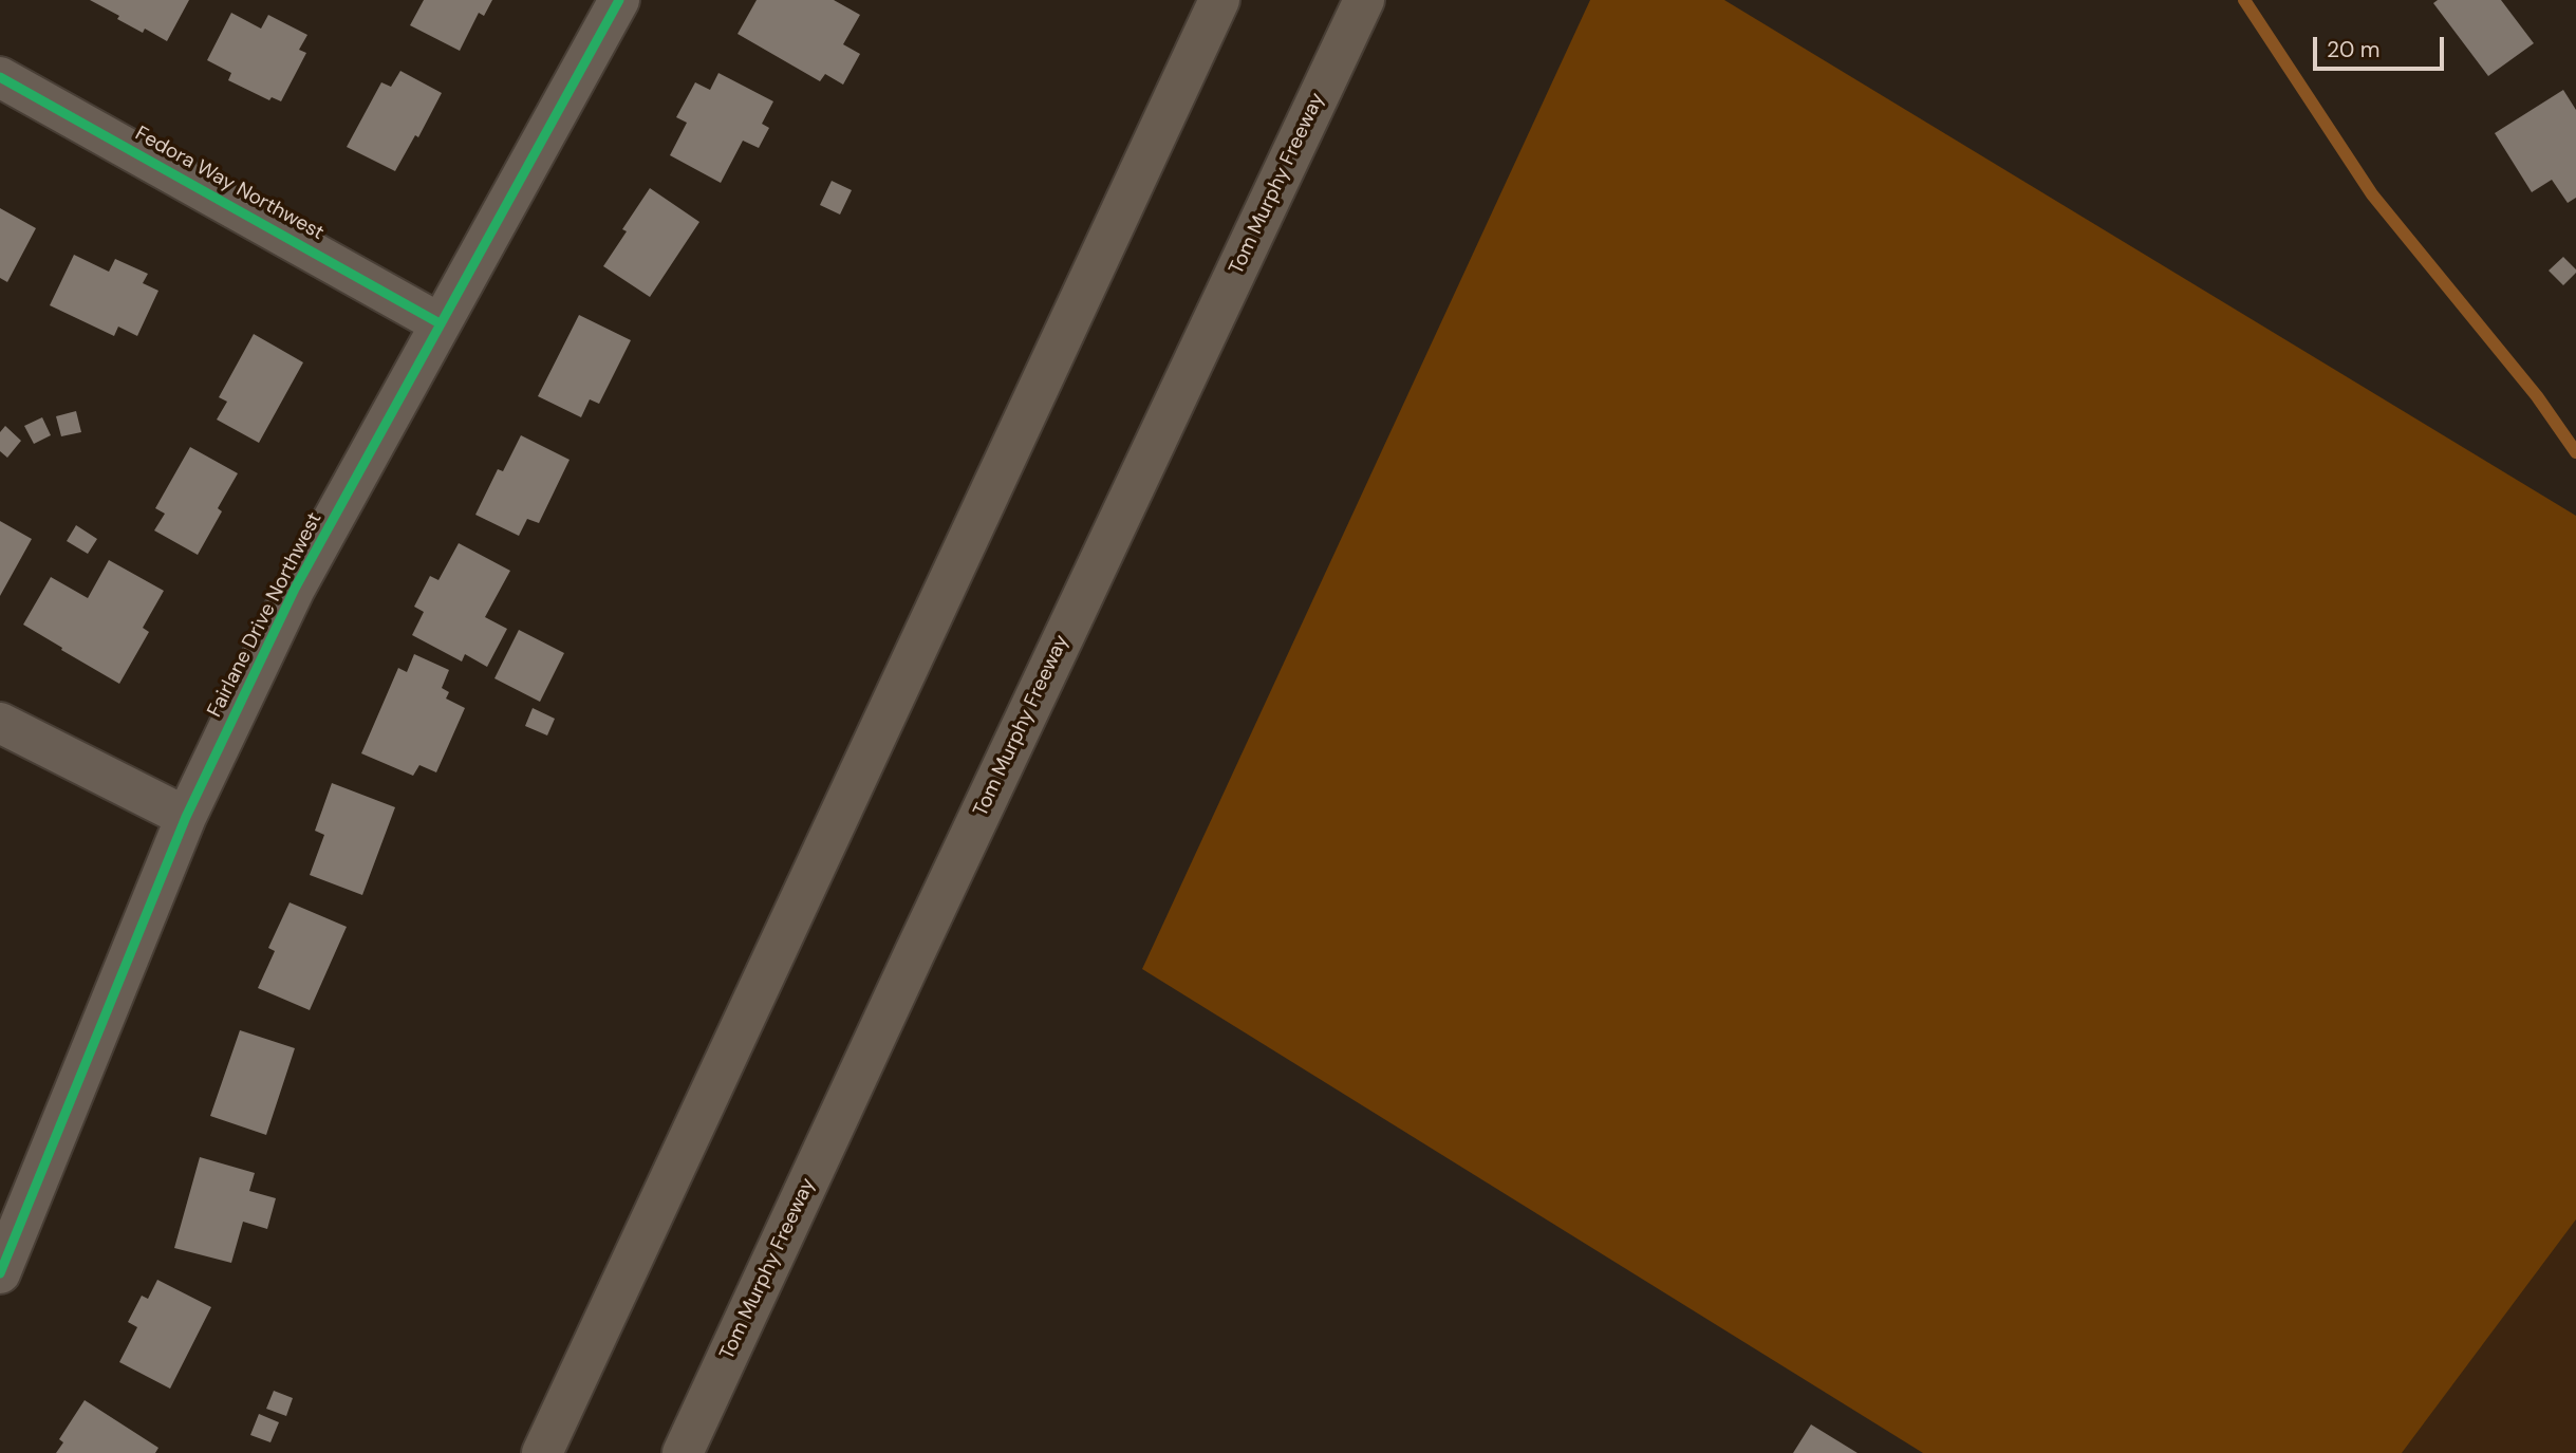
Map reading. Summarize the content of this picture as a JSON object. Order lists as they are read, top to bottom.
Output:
{
  "streets": {
    "highway": ["Tom Murphy Freeway"],
    "street": ["Fedora Way Northwest", "Fairlane Drive Northwest"]
  },
  "crossings": [
    ["Fedora Way Northwest", "Fairlane Drive Northwest"]
  ],
  "scale_bar": "20 m"
}
